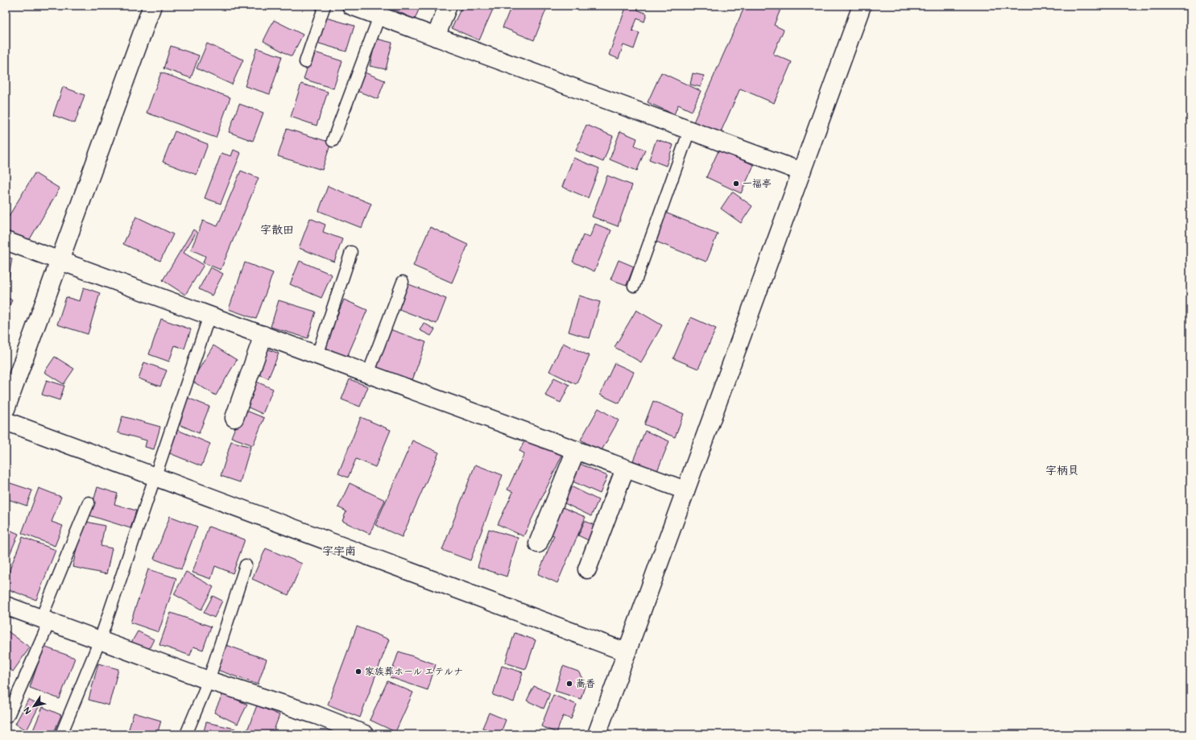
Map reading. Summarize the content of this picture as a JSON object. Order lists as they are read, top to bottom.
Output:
{
  "districts": ["字散田", "字柄貝", "字宇南"],
  "places": ["一福亭", "家族葬ホール エテルナ", "蕎香"],
  "north": "bottom left"
}
